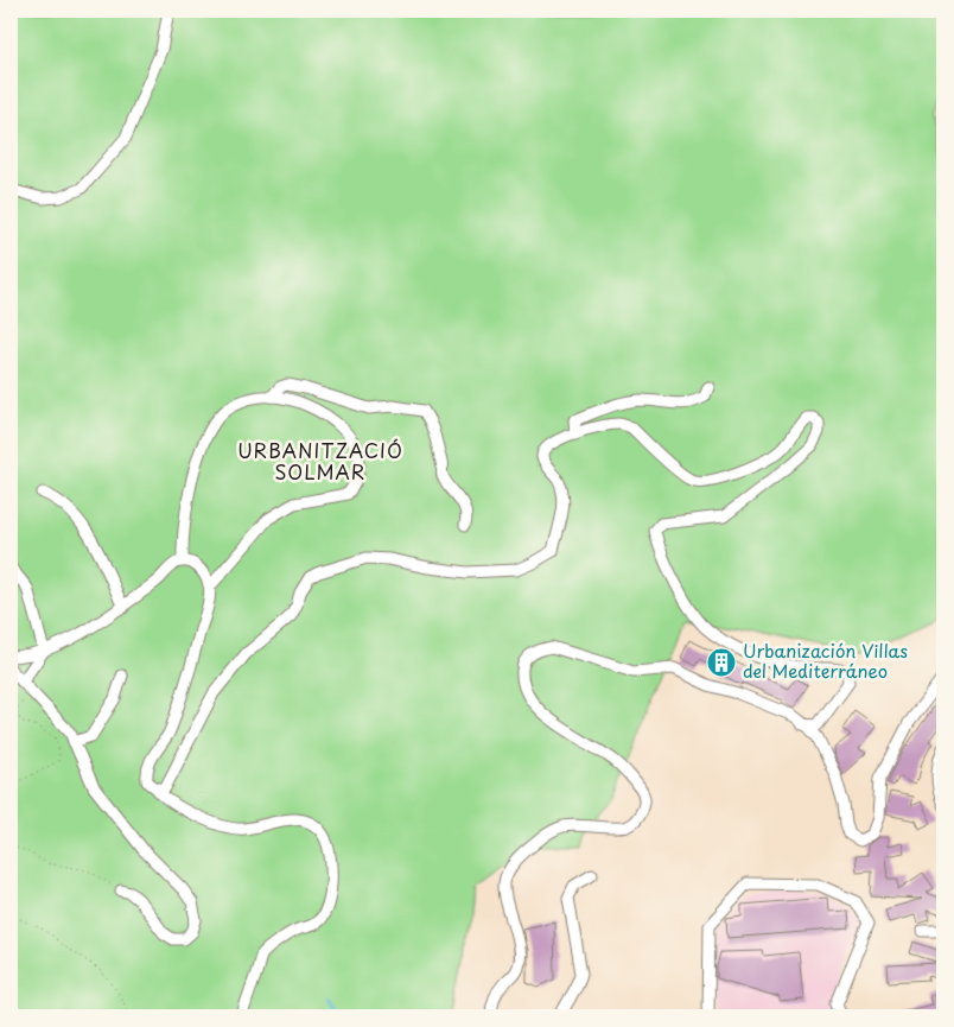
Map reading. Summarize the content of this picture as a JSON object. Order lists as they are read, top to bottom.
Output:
{
  "districts": ["URBANITZACIÓ SOLMAR"],
  "places": {
    "building": ["Urbanización Villas del Mediterráneo"]
  }
}
